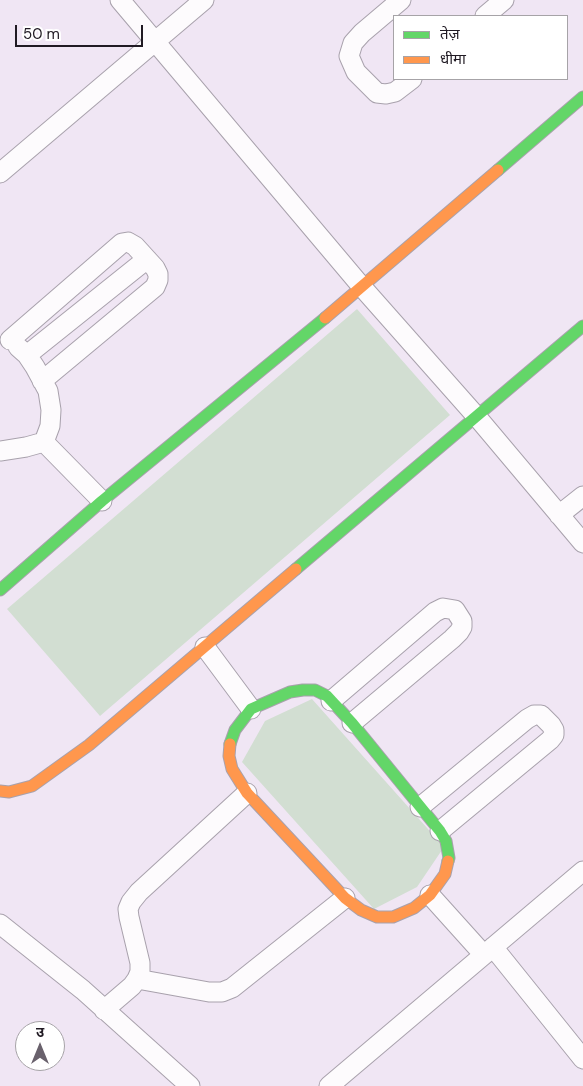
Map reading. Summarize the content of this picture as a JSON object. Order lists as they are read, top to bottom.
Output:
{
  "legend": ["तेज़", "धीमा"],
  "scale_bar": "50 m",
  "north": "top"
}
